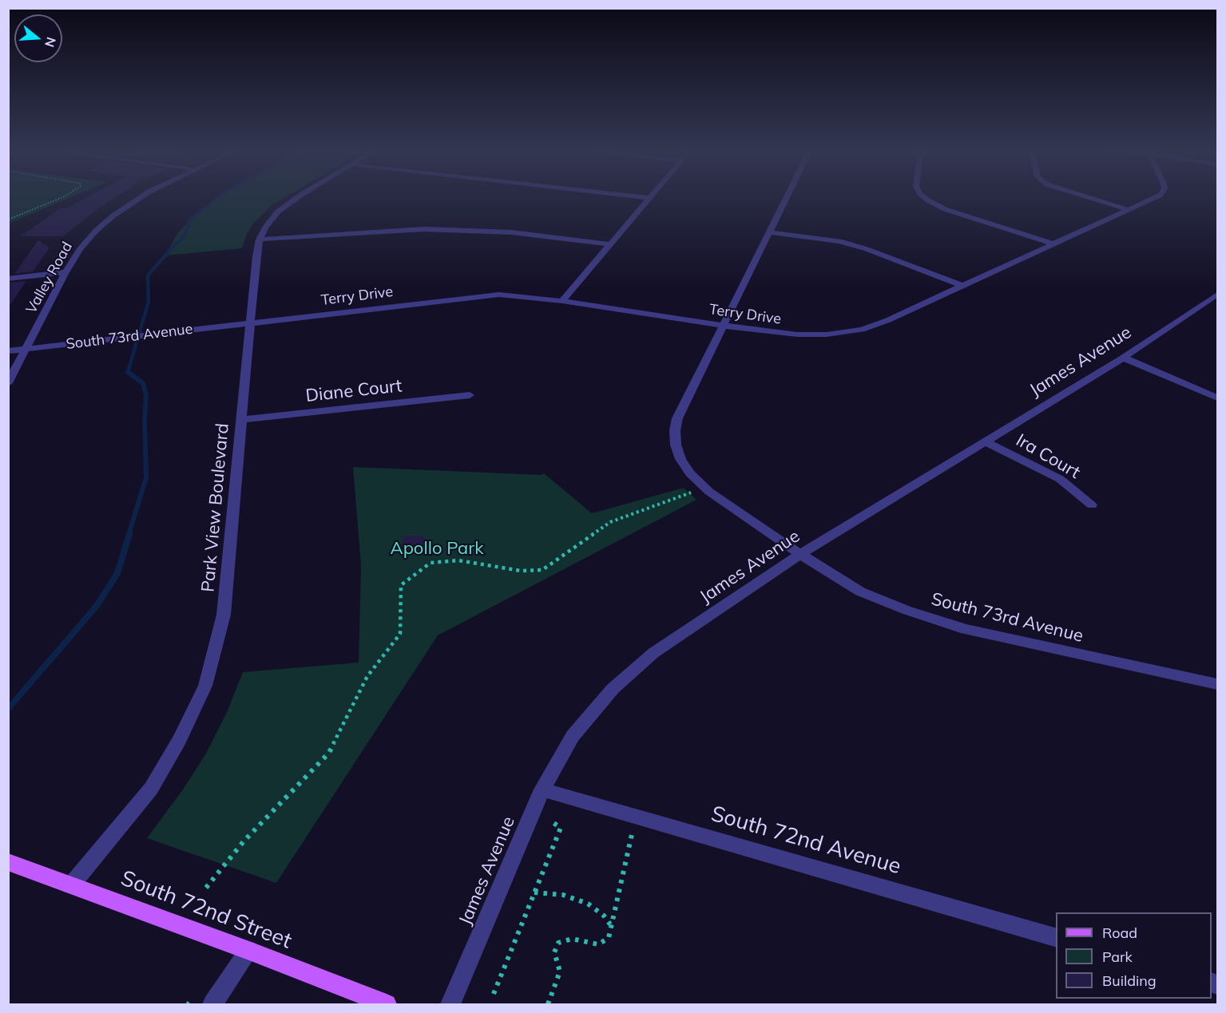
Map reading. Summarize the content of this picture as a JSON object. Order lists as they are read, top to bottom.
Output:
{
  "streets": {
    "main road": ["South 72nd Street"],
    "street": [
      "Valley Road",
      "Terry Drive",
      "South 73rd Avenue",
      "James Avenue",
      "Diane Court",
      "Ira Court",
      "Park View Boulevard",
      "South 72nd Avenue"
    ]
  },
  "crossings": [
    ["Valley Road", "South 73rd Avenue"],
    ["Terry Drive", "South 73rd Avenue"],
    ["Terry Drive", "Park View Boulevard"],
    ["South 73rd Avenue", "James Avenue"],
    ["South 73rd Avenue", "Park View Boulevard"],
    ["James Avenue", "Ira Court"],
    ["James Avenue", "South 72nd Avenue"],
    ["Diane Court", "Park View Boulevard"],
    ["Park View Boulevard", "South 72nd Street"]
  ],
  "parks": ["Apollo Park"],
  "legend": ["Road", "Park", "Building"],
  "north": "right"
}
